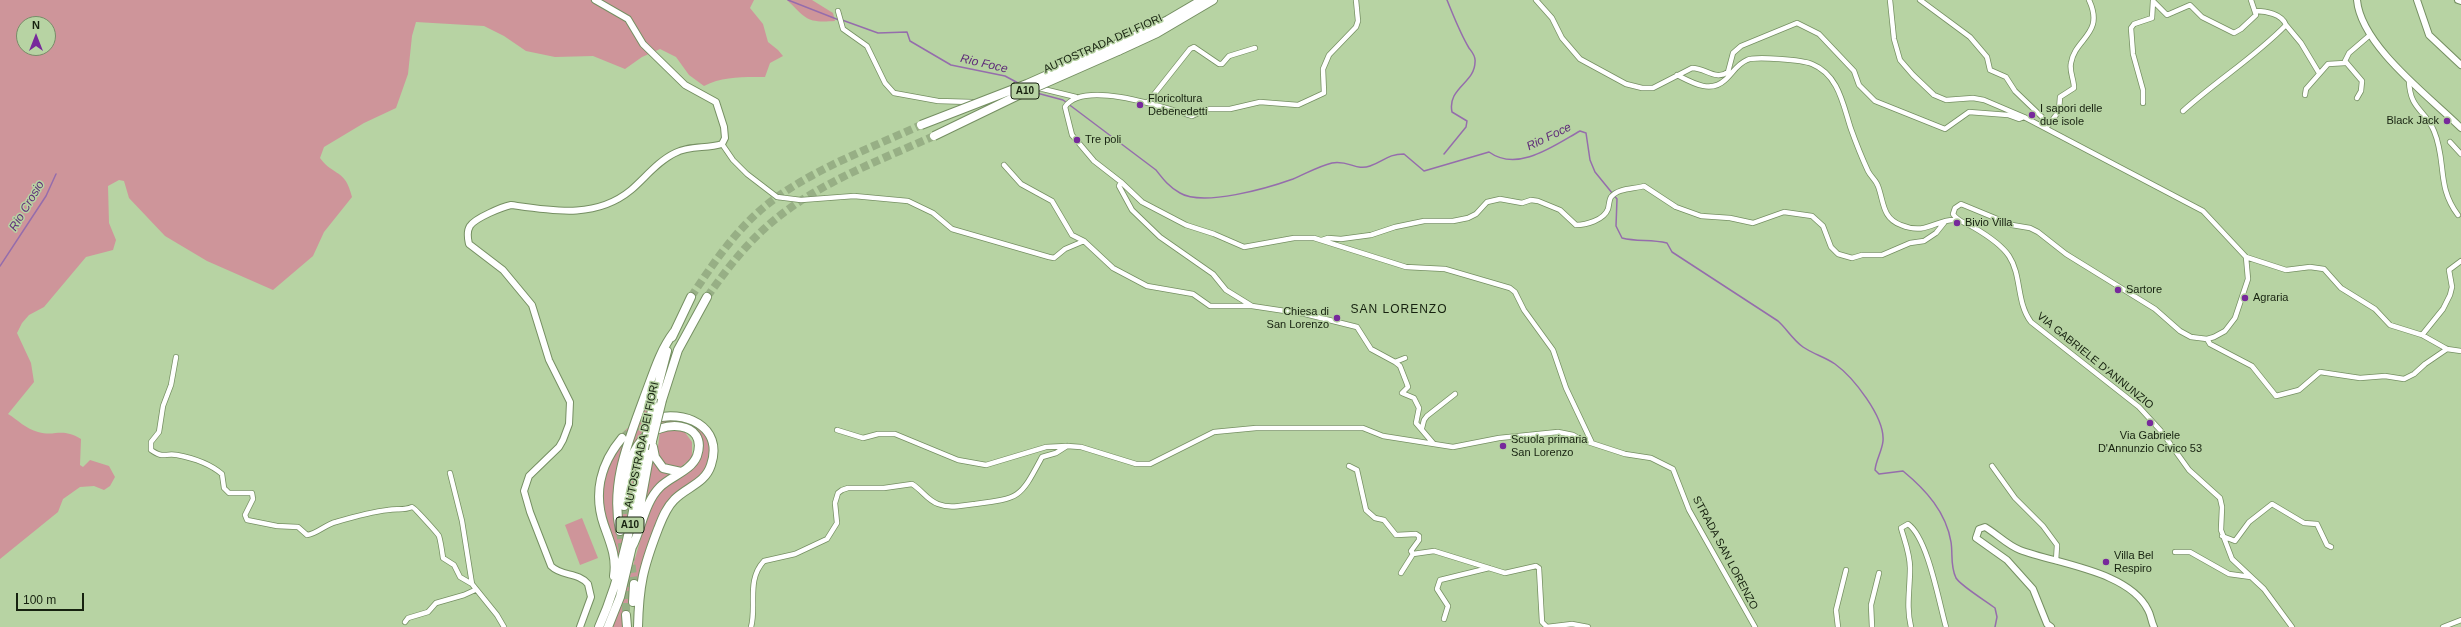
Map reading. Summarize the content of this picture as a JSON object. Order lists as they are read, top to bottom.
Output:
{
  "streets": {
    "highway": ["AUTOSTRADA DEI FIORI", "A10"],
    "street": ["VIA GABRIELE D'ANNUNZIO", "STRADA SAN LORENZO"]
  },
  "districts": ["SAN LORENZO"],
  "water": ["Rio Foce", "Rio Crosio"],
  "places": [
    "Floricoltura Debenedetti",
    "I sapori delle due isole",
    "Black Jack",
    "Tre poli",
    "Bivio Villa",
    "Sartore",
    "Agraria",
    "Chiesa di San Lorenzo",
    "Via Gabriele D'Annunzio Civico 53",
    "Scuola primaria San Lorenzo",
    "Villa Bel Respiro"
  ],
  "scale_bar": "100 m",
  "north": "top"
}
